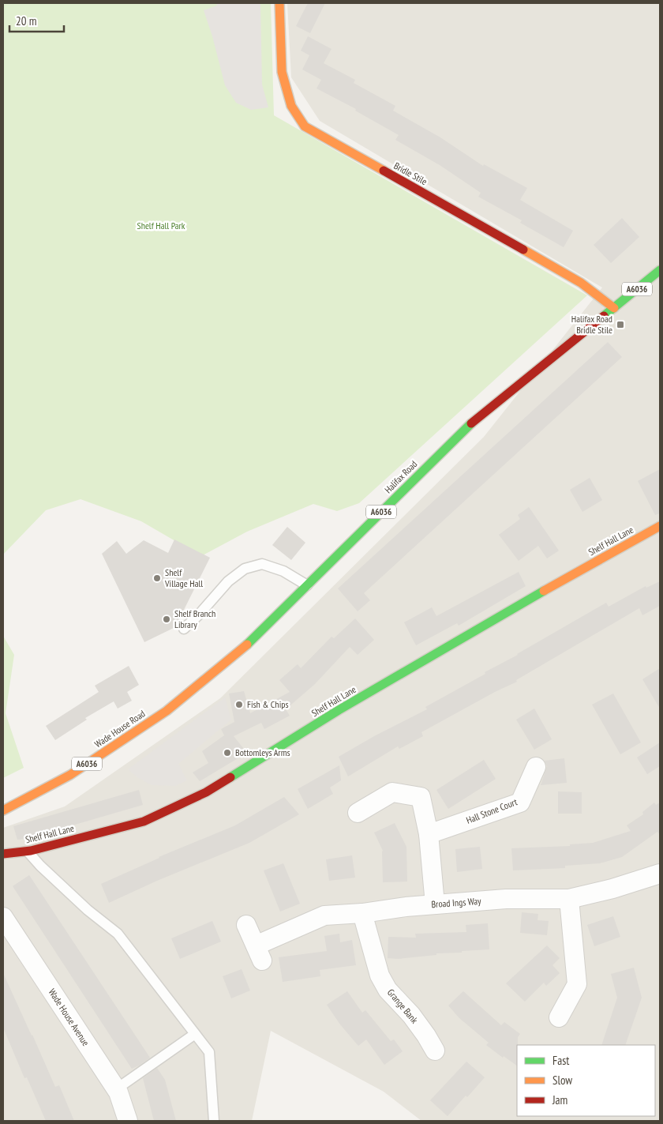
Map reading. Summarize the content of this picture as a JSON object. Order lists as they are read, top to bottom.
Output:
{
  "streets": {
    "main road": [
      "Bridle Stile",
      "A6036",
      "Halifax Road",
      "Shelf Hall Lane",
      "Wade House Road"
    ],
    "street": [
      "Hall Stone Court",
      "Broad Ings Way",
      "Grange Bank",
      "Wade House Avenue"
    ]
  },
  "crossings": [
    ["Bridle Stile", "Halifax Road"],
    ["Halifax Road", "Wade House Road"],
    ["Broad Ings Way", "Grange Bank"]
  ],
  "parks": ["Shelf Hall Park"],
  "places": {
    "transit": ["Halifax Road Bridle Stile"],
    "other": [
      "Shelf Village Hall",
      "Shelf Branch Library",
      "Fish & Chips",
      "Bottomleys Arms"
    ]
  },
  "legend": ["Fast", "Slow", "Jam"],
  "scale_bar": "20 m"
}
